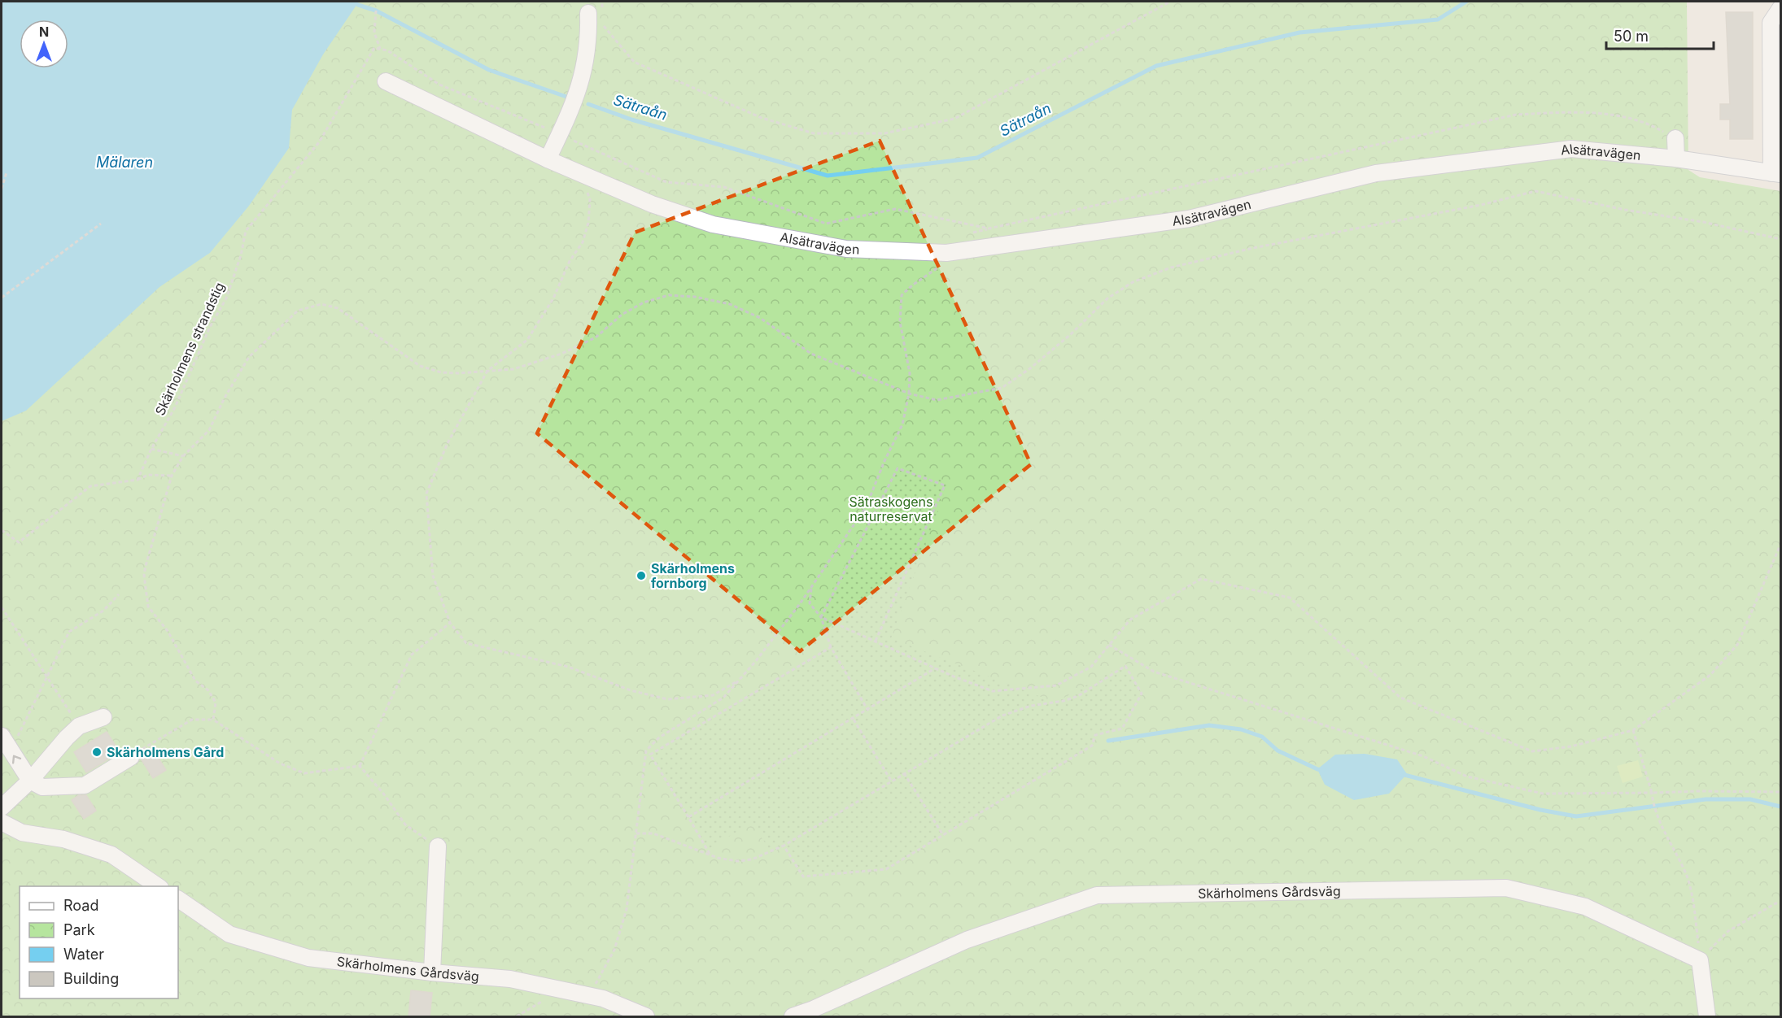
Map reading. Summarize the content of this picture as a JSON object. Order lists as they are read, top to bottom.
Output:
{
  "streets": {
    "street": ["Alsätravägen", "Skärholmens Gårdsväg"],
    "path": ["Skärholmens strandstig"]
  },
  "water": ["Sätraån", "Mälaren"],
  "parks": ["Sätraskogens naturreservat"],
  "places": ["Skärholmens fornborg", "Skärholmens Gård"],
  "legend": [
    "Road",
    "Park",
    "Water",
    "Building"
  ],
  "scale_bar": "50 m",
  "north": "top"
}
